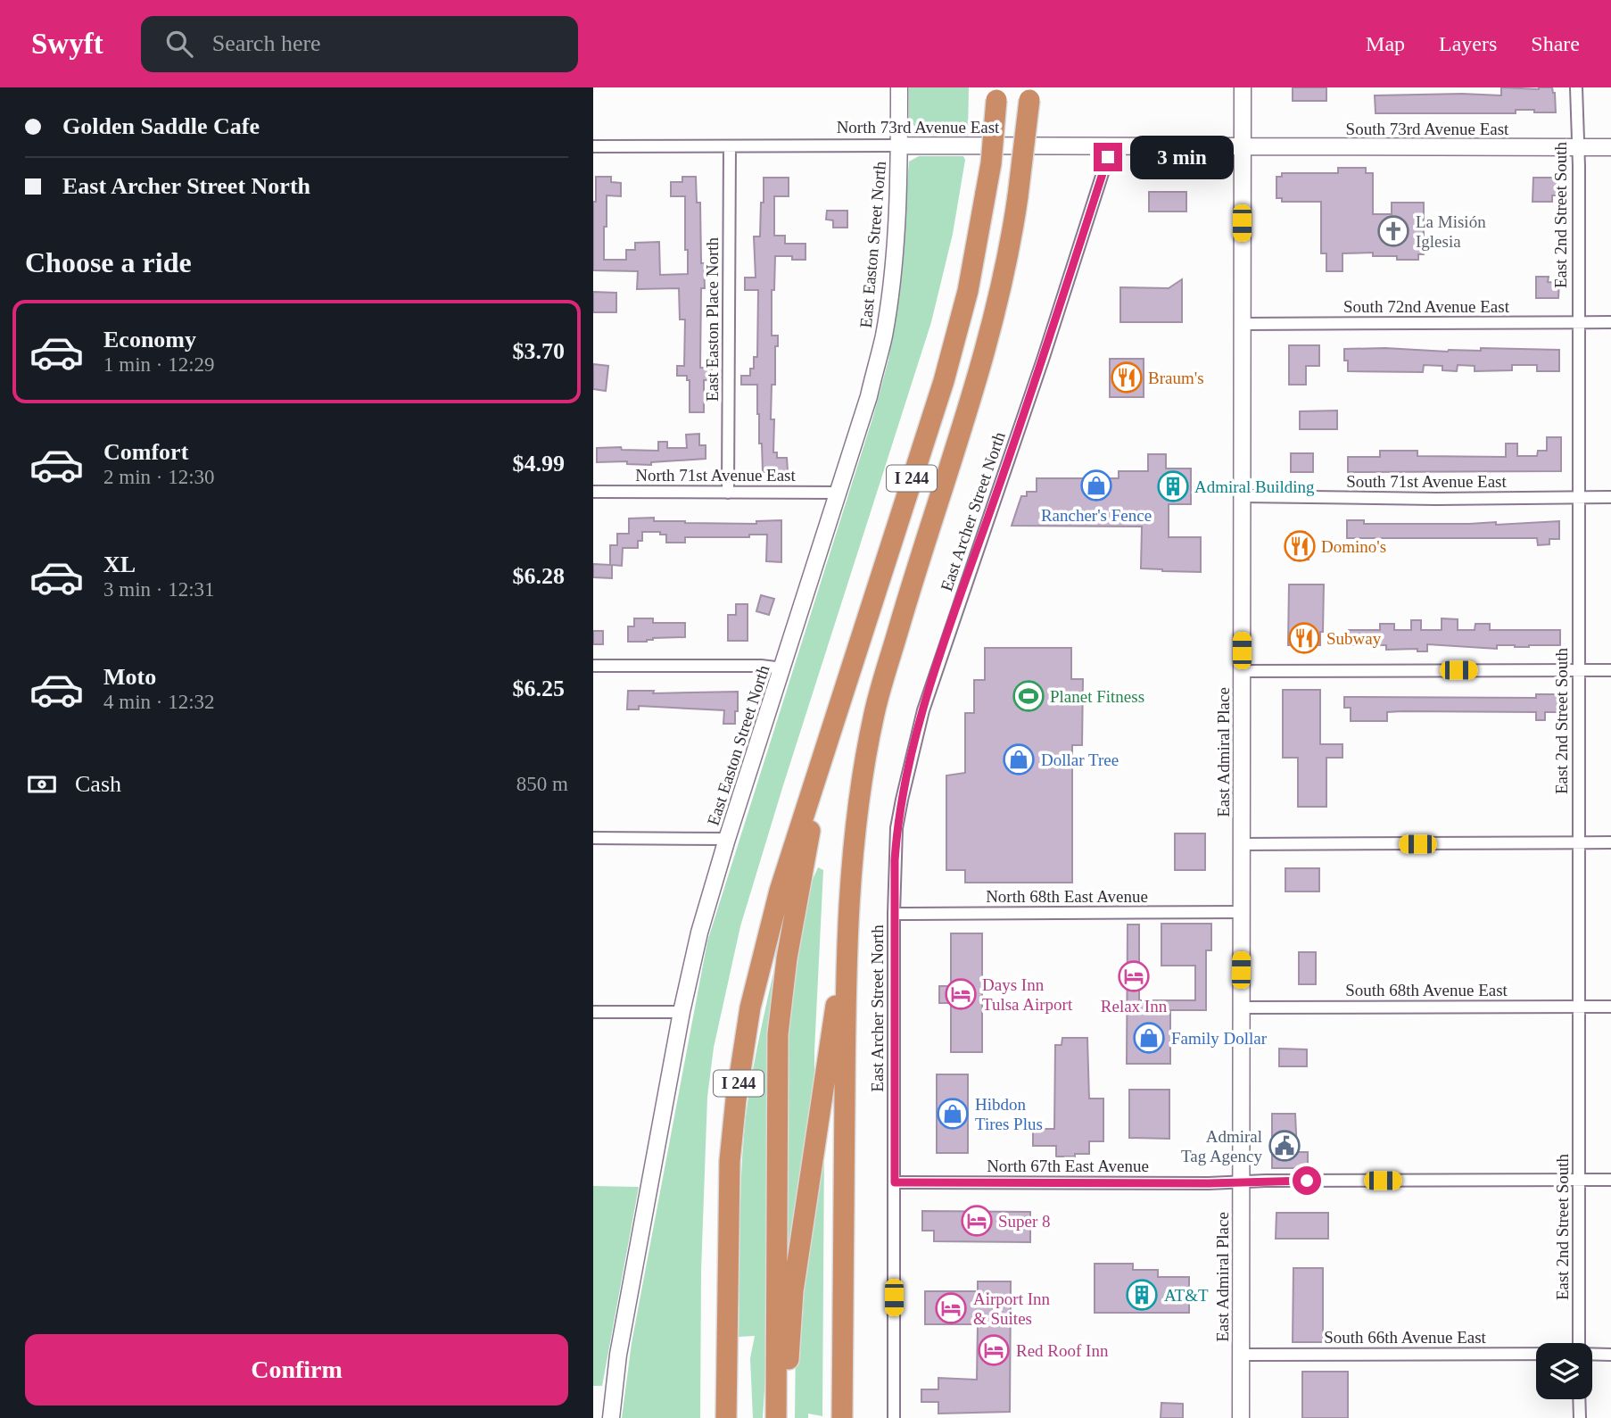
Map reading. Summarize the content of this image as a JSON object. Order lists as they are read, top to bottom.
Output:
{
  "streets": {
    "highway": ["I 244"],
    "street": [
      "North 73rd Avenue East",
      "South 73rd Avenue East",
      "East 2nd Street South",
      "East Easton Street North",
      "South 72nd Avenue East",
      "East Easton Place North",
      "North 71st Avenue East",
      "South 71st Avenue East",
      "East Archer Street North",
      "East Admiral Place",
      "North 68th East Avenue",
      "South 68th Avenue East",
      "North 67th East Avenue",
      "South 66th Avenue East"
    ]
  },
  "crossings": [
    ["North 73rd Avenue East", "South 73rd Avenue East"],
    ["North 73rd Avenue East", "East Easton Street North"],
    ["North 73rd Avenue East", "East Easton Place North"],
    ["North 73rd Avenue East", "East Archer Street North"],
    ["North 73rd Avenue East", "East Admiral Place"],
    ["South 73rd Avenue East", "East 2nd Street South"],
    ["South 73rd Avenue East", "East Admiral Place"],
    ["East 2nd Street South", "South 72nd Avenue East"],
    ["East 2nd Street South", "South 71st Avenue East"],
    ["East 2nd Street South", "South 68th Avenue East"],
    ["East 2nd Street South", "North 67th East Avenue"],
    ["East Easton Street North", "North 71st Avenue East"],
    ["South 72nd Avenue East", "East Admiral Place"],
    ["East Easton Place North", "North 71st Avenue East"],
    ["South 71st Avenue East", "East Admiral Place"],
    ["East Archer Street North", "North 68th East Avenue"],
    ["East Archer Street North", "North 67th East Avenue"],
    ["East Admiral Place", "North 68th East Avenue"],
    ["East Admiral Place", "South 68th Avenue East"],
    ["East Admiral Place", "North 67th East Avenue"],
    ["East Admiral Place", "South 66th Avenue East"]
  ],
  "places": {
    "church": ["La Misión Iglesia"],
    "restaurant": ["Braum's", "Domino's", "Subway"],
    "shop": [
      "Rancher's Fence",
      "Dollar Tree",
      "Family Dollar",
      "Hibdon Tires Plus"
    ],
    "building": ["Admiral Building", "AT&T"],
    "sports": ["Planet Fitness"],
    "hotel": [
      "Relax Inn",
      "Days Inn Tulsa Airport",
      "Super 8",
      "Airport Inn & Suites",
      "Red Roof Inn"
    ],
    "public building": ["Admiral Tag Agency"]
  },
  "page": {
    "header": "Swyft",
    "search": "Search here",
    "nav": ["Map", "Layers", "Share"],
    "banner": ["Golden Saddle Cafe", "East Archer Street North"],
    "bubble": "3 min",
    "heading": "Choose a ride",
    "list": [
      {
        "name": "Economy",
        "note": "1 min · 12:29",
        "value": "$3.70"
      },
      {
        "name": "Comfort",
        "note": "2 min · 12:30",
        "value": "$4.99"
      },
      {
        "name": "XL",
        "note": "3 min · 12:31",
        "value": "$6.28"
      },
      {
        "name": "Moto",
        "note": "4 min · 12:32",
        "value": "$6.25"
      }
    ],
    "pay": ["Cash", "850 m"],
    "buttons": "Confirm"
  }
}
